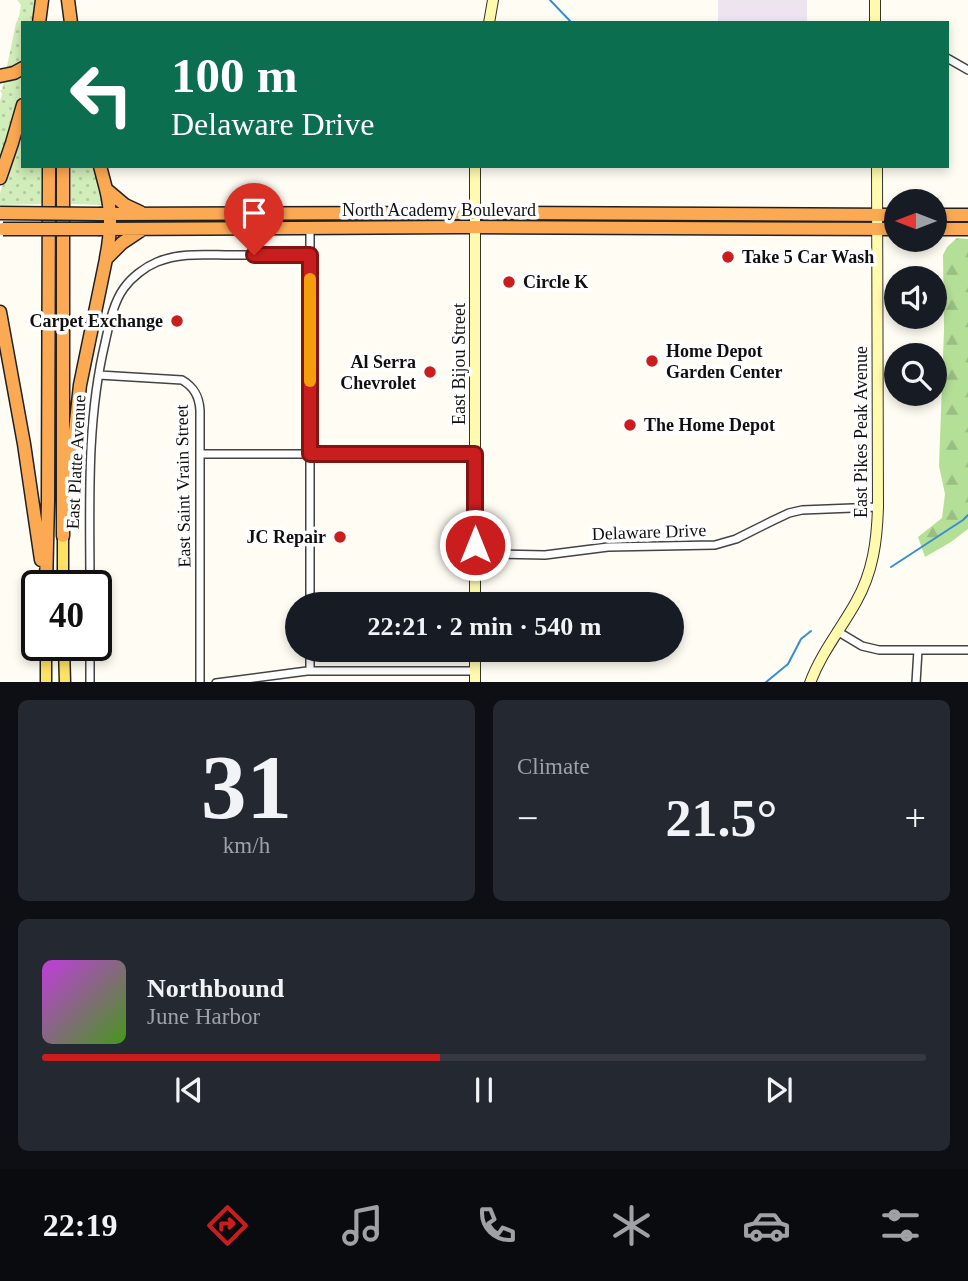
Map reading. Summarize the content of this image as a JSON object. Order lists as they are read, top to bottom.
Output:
{
  "streets": {
    "highway": ["North Academy Boulevard", "East Platte Avenue"],
    "main road": ["East Bijou Street", "East Pikes Peak Avenue"],
    "street": ["East Saint Vrain Street", "Delaware Drive"]
  },
  "crossings": [
    ["North Academy Boulevard", "East Bijou Street"],
    ["North Academy Boulevard", "East Pikes Peak Avenue"],
    ["East Bijou Street", "Delaware Drive"],
    ["East Pikes Peak Avenue", "Delaware Drive"],
    ["East Platte Avenue", "East Saint Vrain Street"]
  ],
  "places": [
    "Take 5 Car Wash",
    "Circle K",
    "Carpet Exchange",
    "Home Depot Garden Center",
    "Al Serra Chevrolet",
    "The Home Depot",
    "JC Repair"
  ],
  "north": "left",
  "page": {
    "turn": ["100 m", "Delaware Drive"],
    "limit": "40",
    "trip": "22:21 · 2 min · 540 m",
    "tile": [
      ["31", "km/h"],
      "Climate"
    ],
    "heat": ["−", "21.5°", "+"],
    "song": ["Northbound", "June Harbor"],
    "tabs": "22:19"
  }
}
